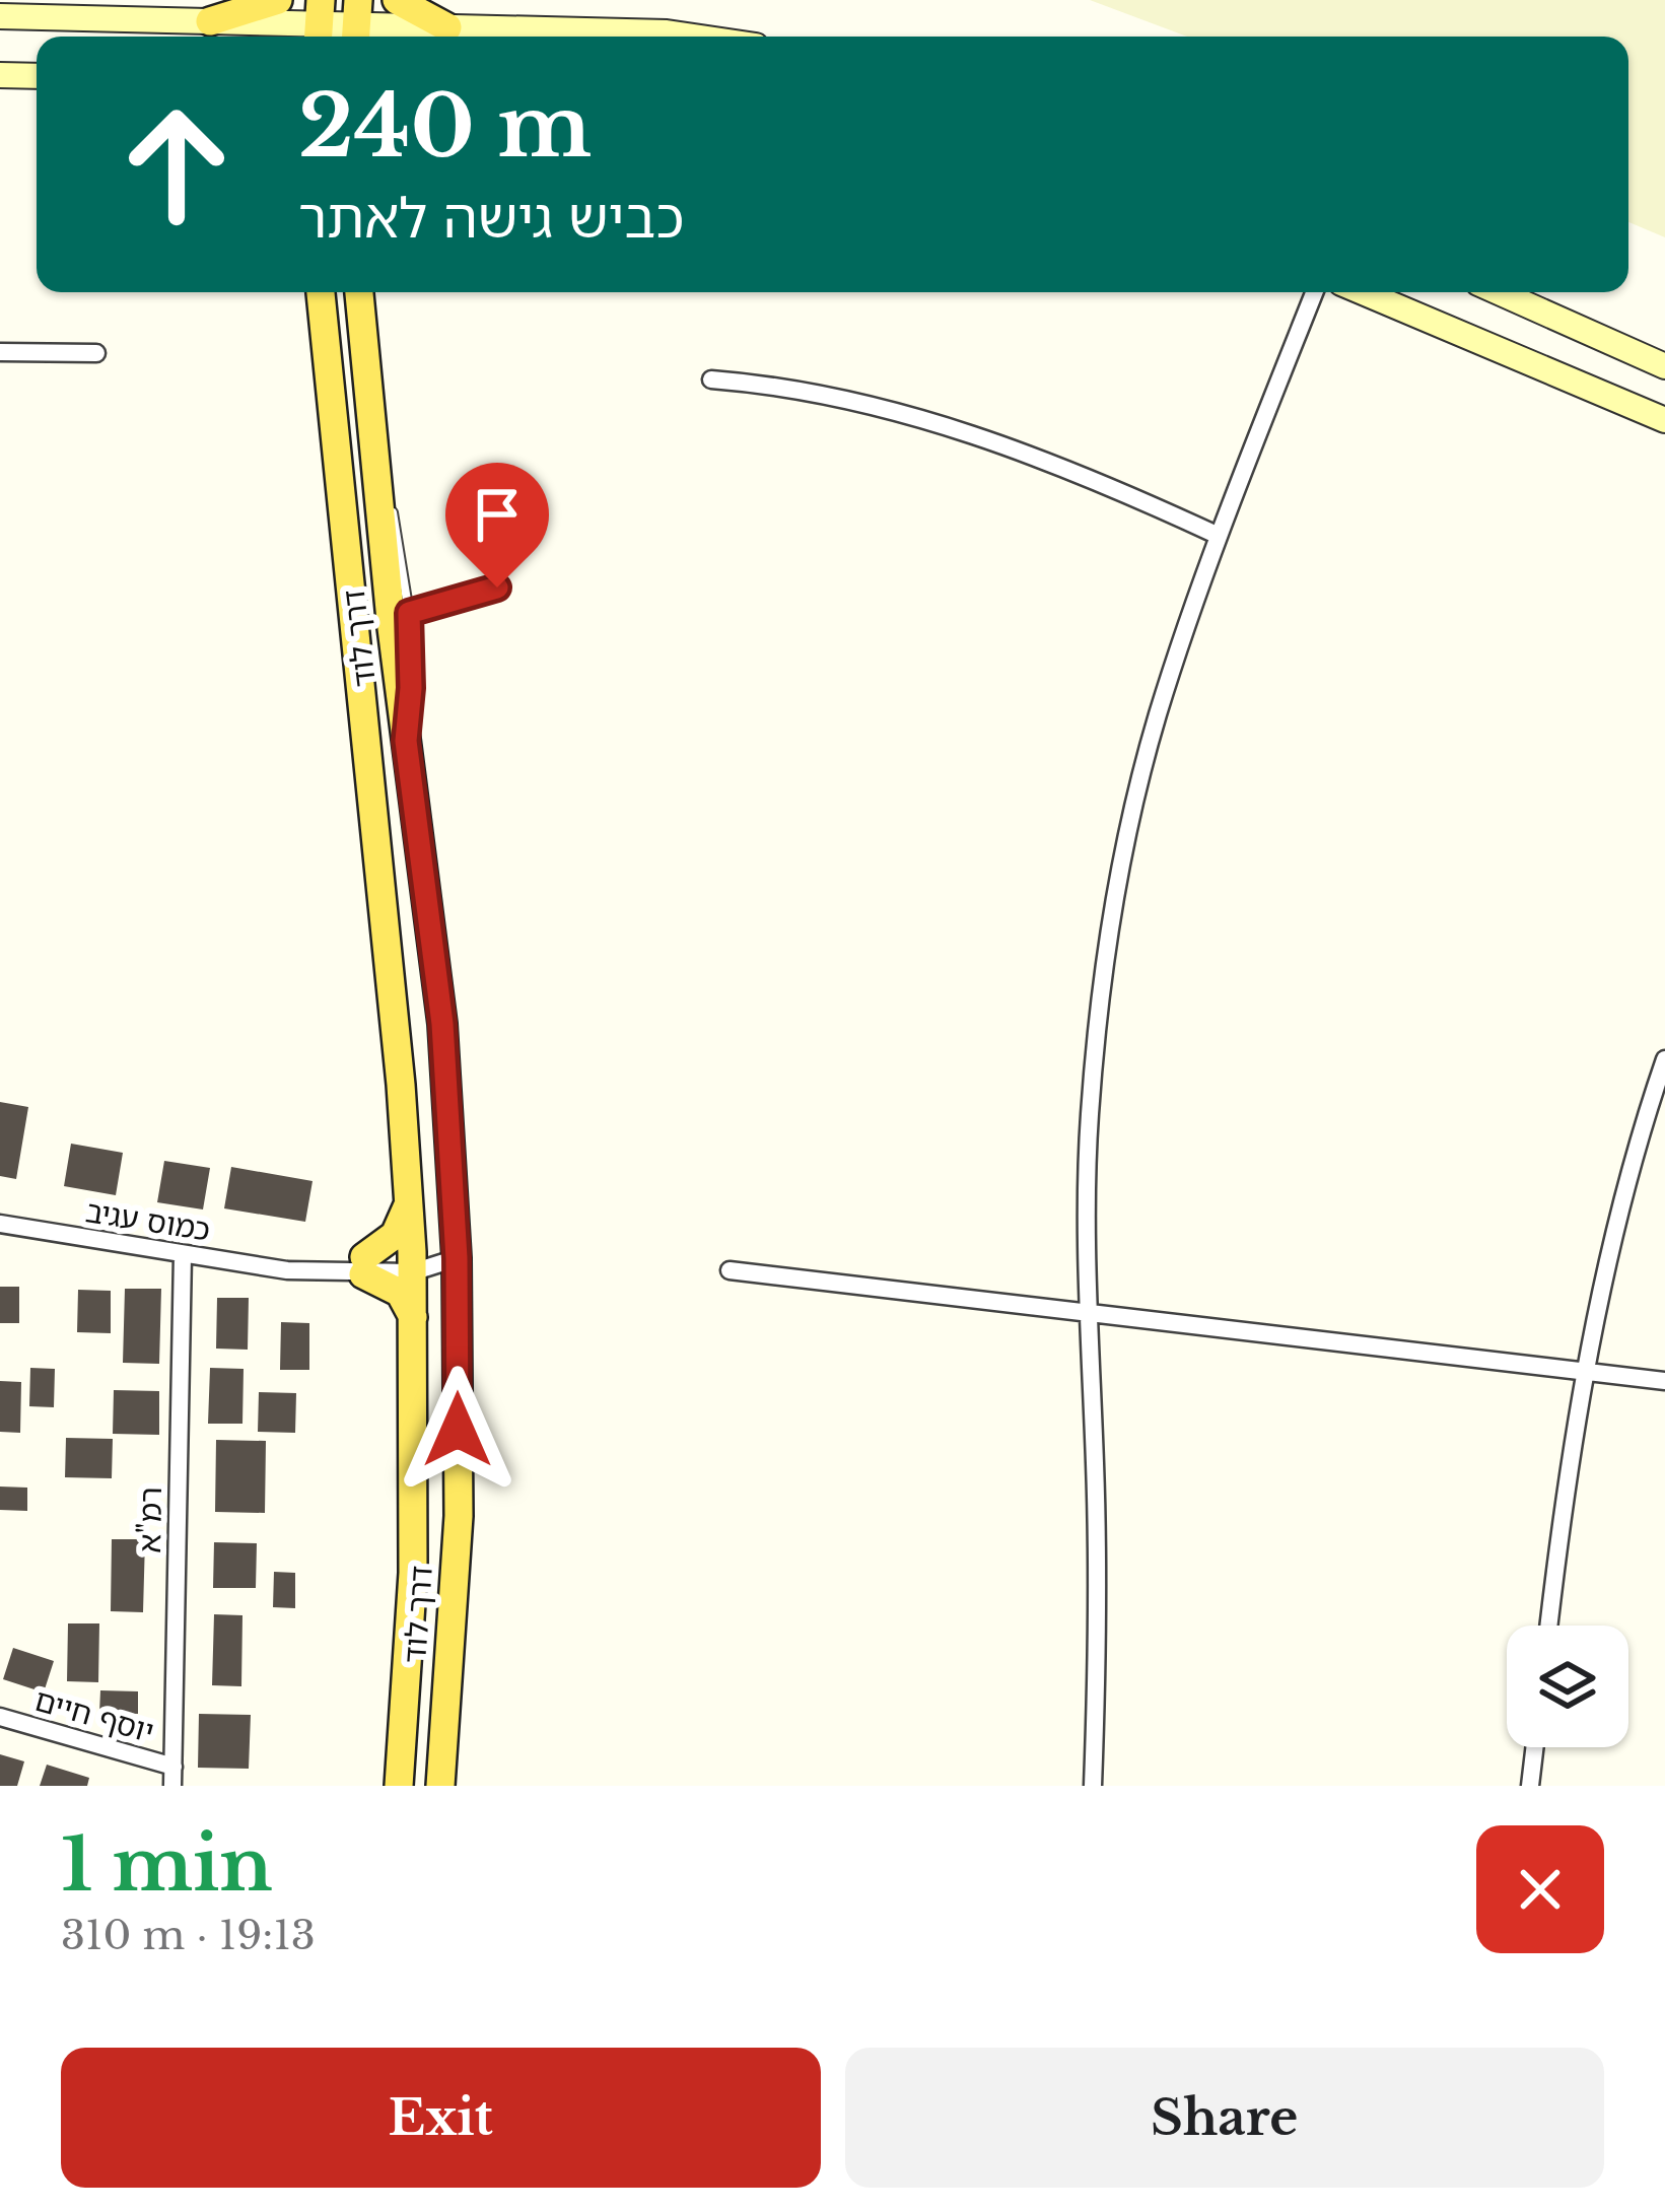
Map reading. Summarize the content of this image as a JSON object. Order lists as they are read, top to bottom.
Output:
{
  "streets": {
    "main road": ["דרך לוד"],
    "street": ["כמוס עגיב", "רמ\"א", "יוסף חיים"]
  },
  "crossings": [
    ["דרך לוד", "כמוס עגיב"],
    ["כמוס עגיב", "רמ\"א"],
    ["רמ\"א", "יוסף חיים"]
  ],
  "page": {
    "turn": ["240 m", "כביש גישה לאתר"],
    "heading": ["1 min", "310 m · 19:13"],
    "buttons": ["Exit", "Share"]
  }
}
